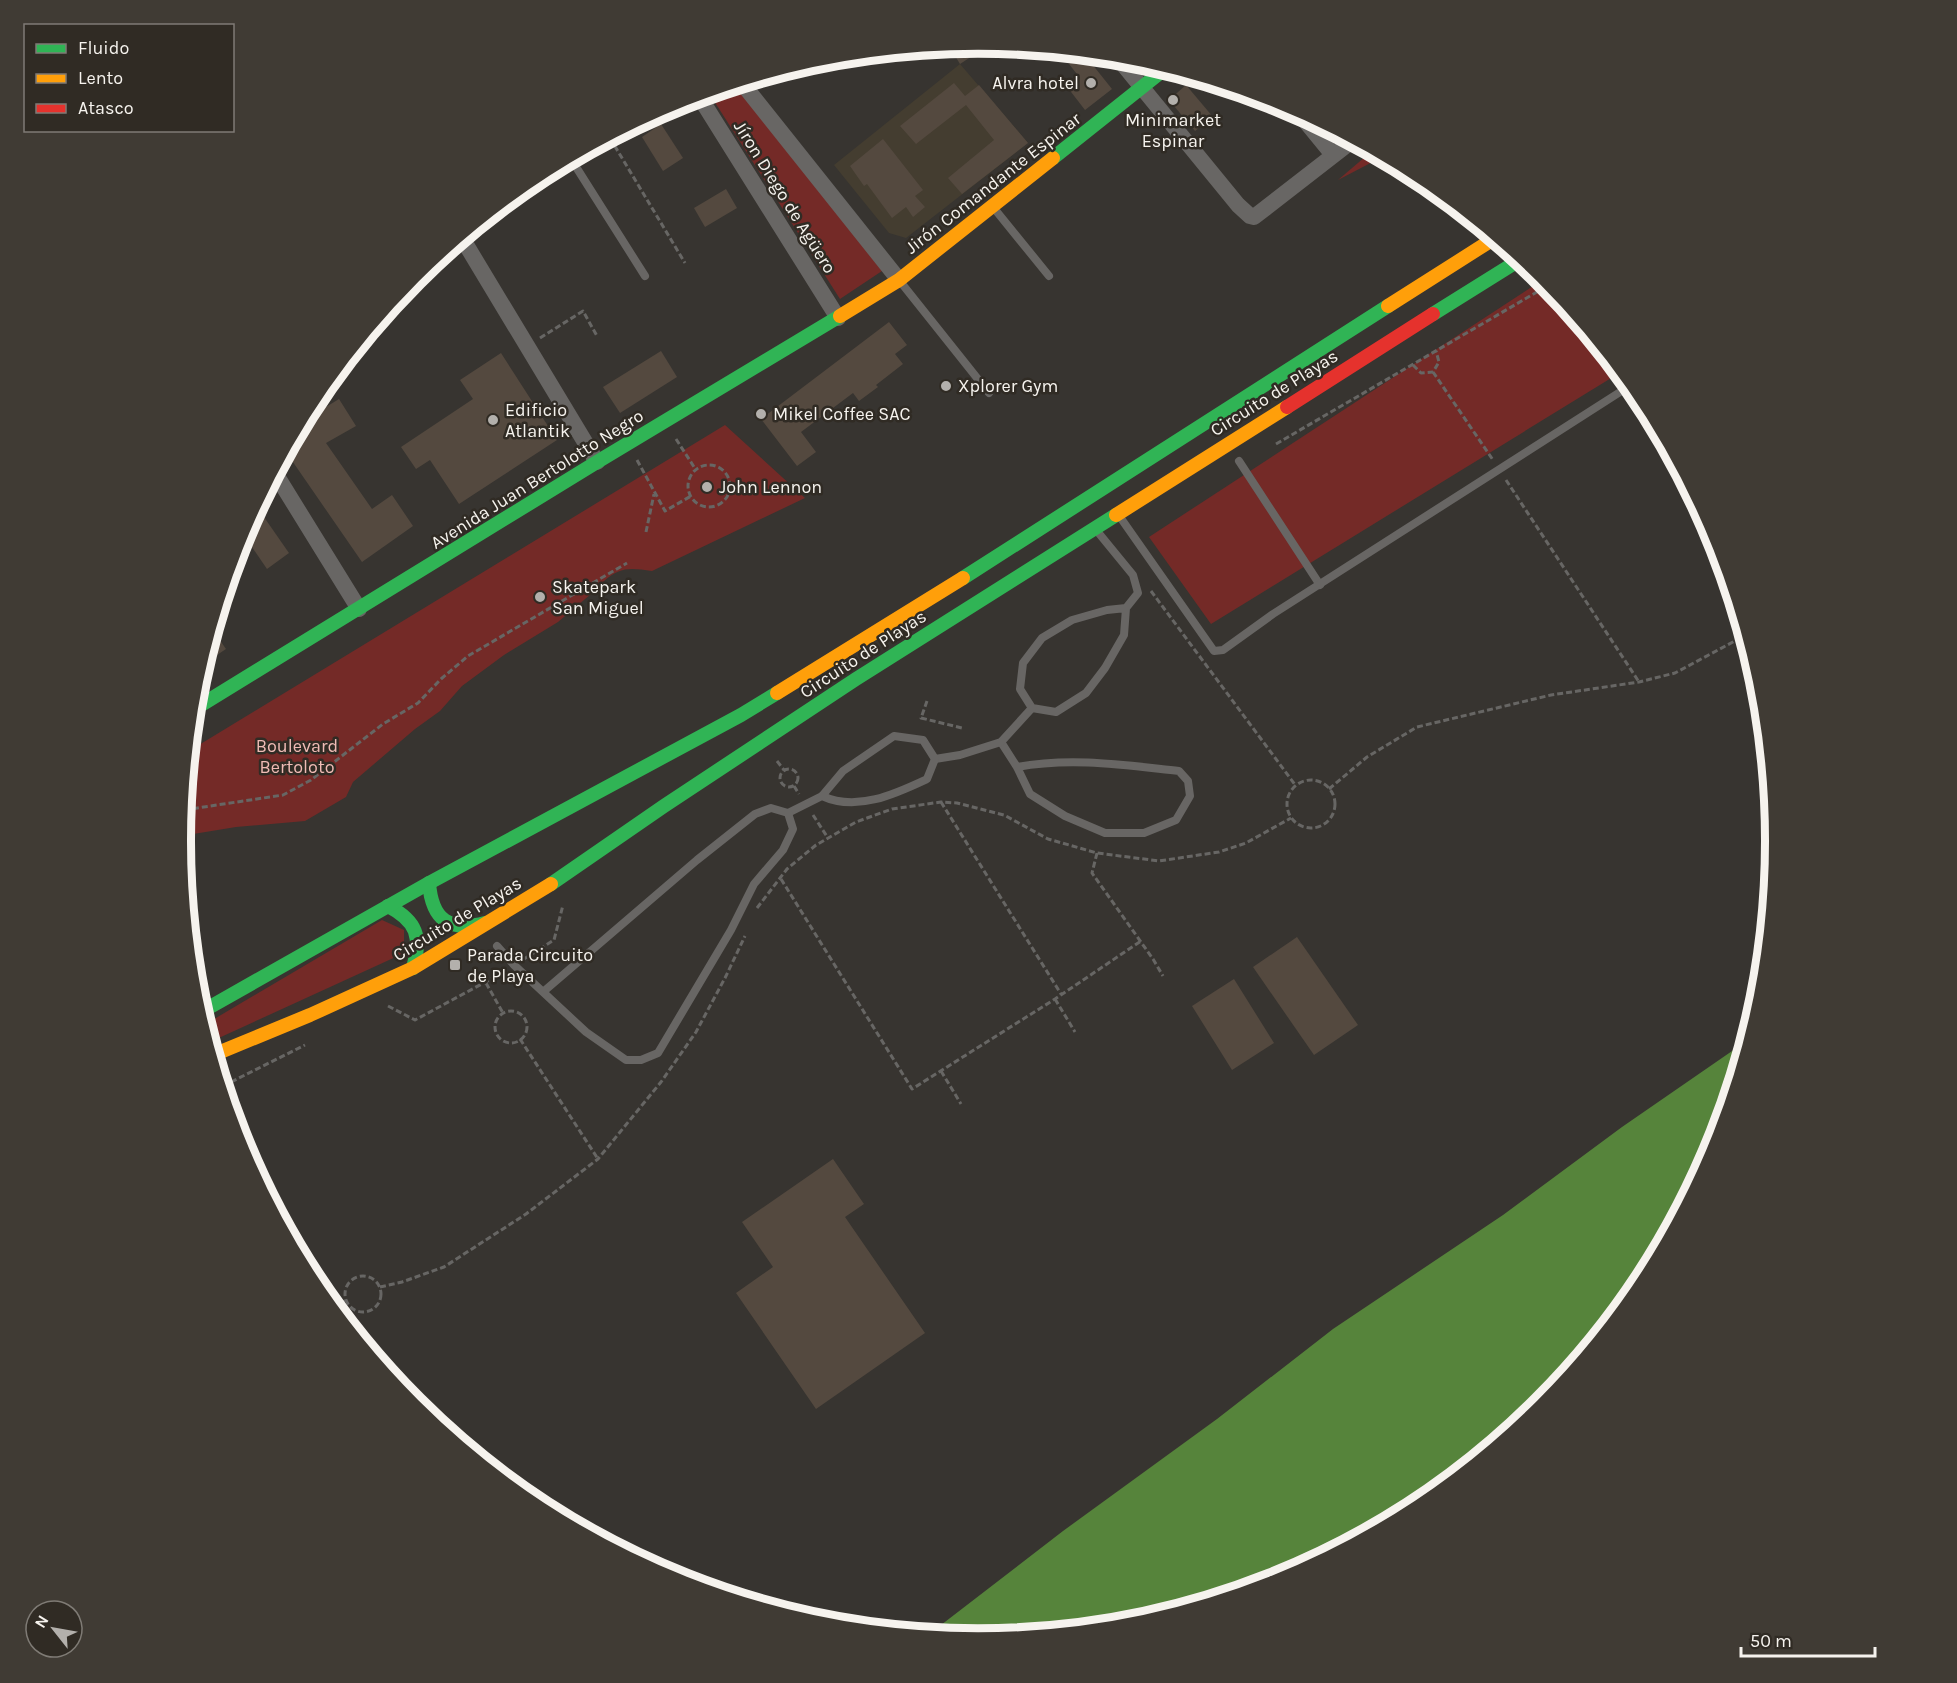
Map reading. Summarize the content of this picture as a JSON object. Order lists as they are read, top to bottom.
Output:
{
  "streets": {
    "main road": ["Jirón Comandante Espinar", "Circuito de Playas", "Avenida Juan Bertolotto Negro"],
    "street": ["Jíron Diego de Agüero"]
  },
  "crossings": [
    ["Jirón Comandante Espinar", "Jíron Diego de Agüero"],
    ["Jirón Comandante Espinar", "Avenida Juan Bertolotto Negro"],
    ["Jíron Diego de Agüero", "Avenida Juan Bertolotto Negro"]
  ],
  "parks": ["Boulevard Bertoloto"],
  "places": {
    "other": [
      "Alvra hotel",
      "Minimarket Espinar",
      "Xplorer Gym",
      "Mikel Coffee SAC",
      "Edificio Atlantik",
      "John Lennon",
      "Skatepark San Miguel"
    ],
    "transit": ["Parada Circuito de Playa"]
  },
  "legend": ["Fluido", "Lento", "Atasco"],
  "scale_bar": "50 m",
  "north": "top left"
}
